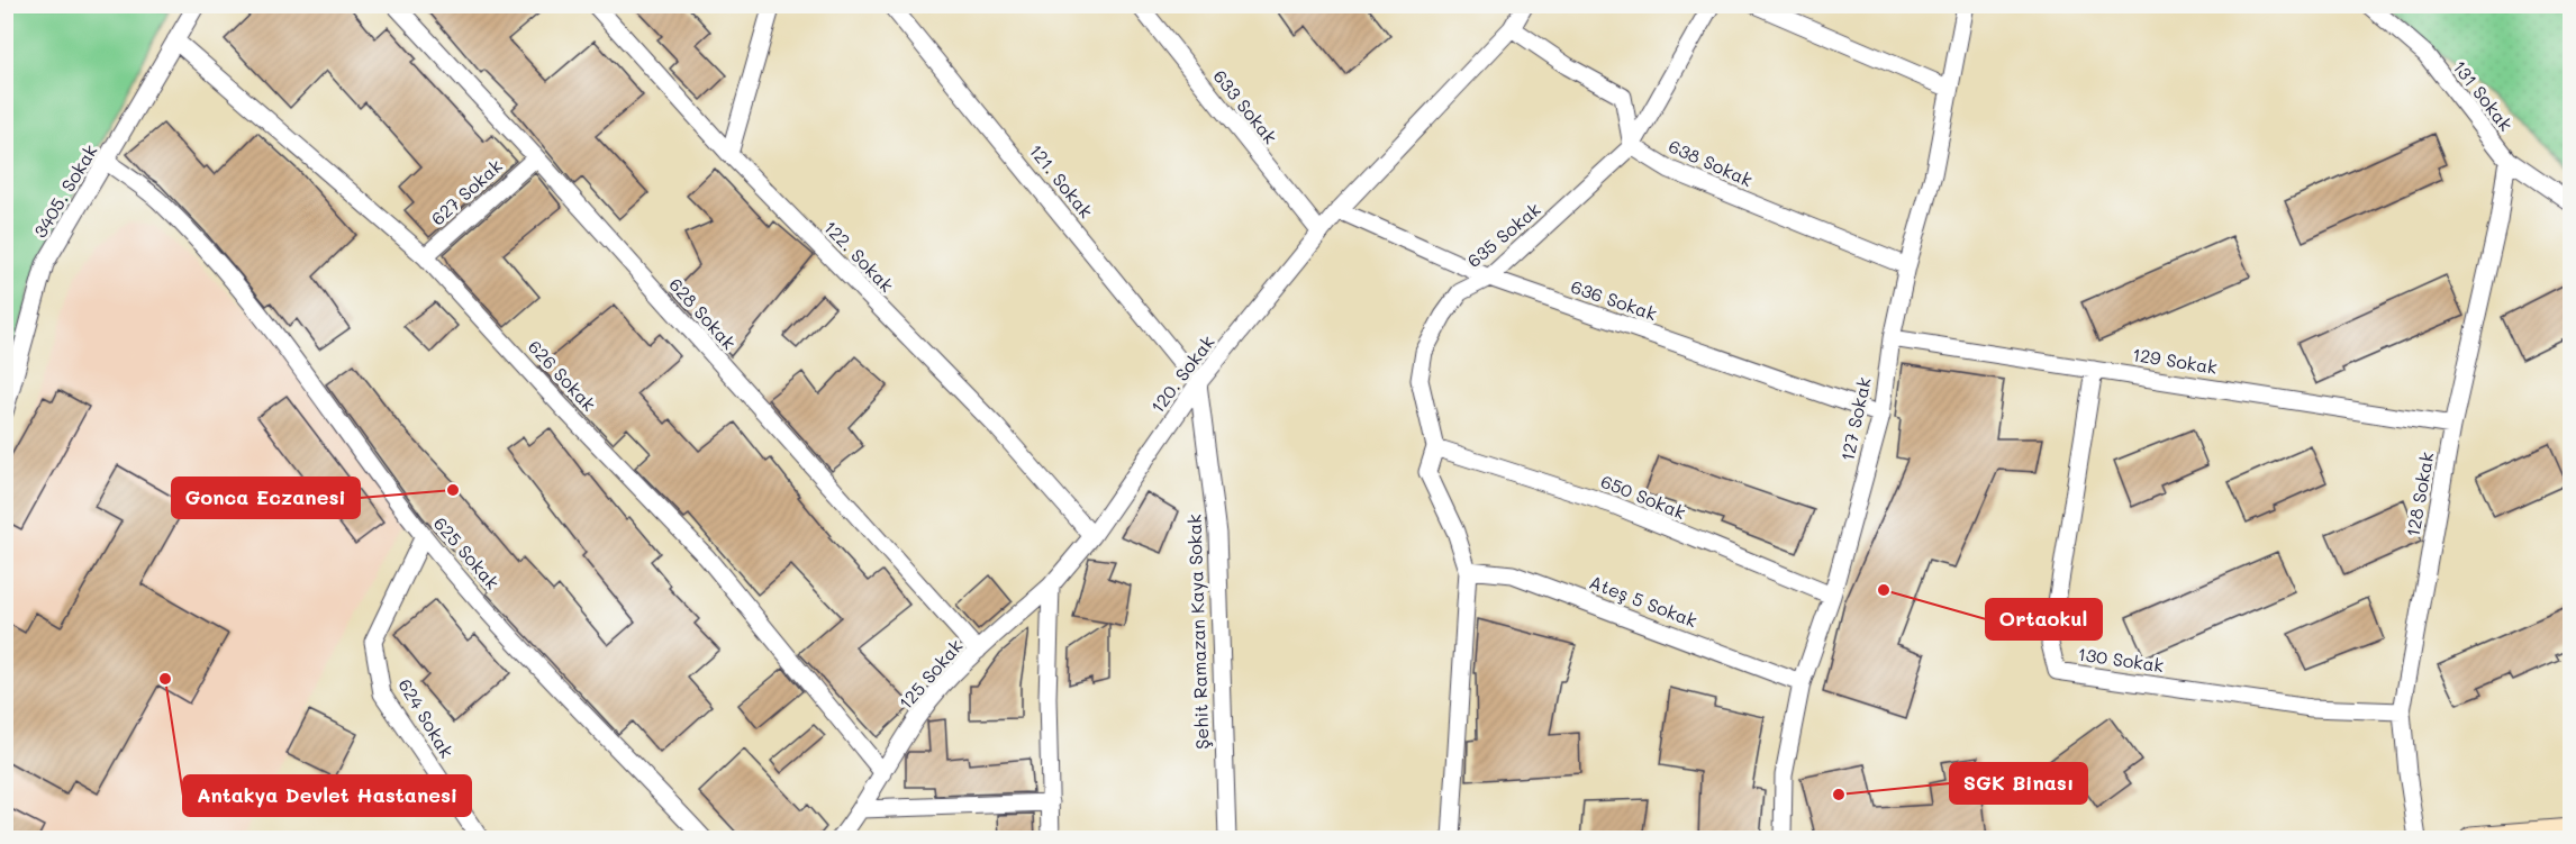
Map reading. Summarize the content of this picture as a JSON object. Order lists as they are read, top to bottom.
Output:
{
  "streets": {
    "street": [
      "131 Sokak",
      "633 Sokak",
      "638 Sokak",
      "121. Sokak",
      "3405. Sokak",
      "627 Sokak",
      "635 Sokak",
      "122. Sokak",
      "636 Sokak",
      "628 Sokak",
      "129 Sokak",
      "120. Sokak",
      "626 Sokak",
      "127 Sokak",
      "128 Sokak",
      "650 Sokak",
      "625 Sokak",
      "Ateş 5 Sokak",
      "Şehit Ramazan Kaya Sokak",
      "130 Sokak",
      "125 Sokak",
      "624 Sokak"
    ]
  },
  "crossings": [
    ["131 Sokak", "128 Sokak"],
    ["633 Sokak", "120. Sokak"],
    ["638 Sokak", "635 Sokak"],
    ["638 Sokak", "127 Sokak"],
    ["121. Sokak", "120. Sokak"],
    ["121. Sokak", "Şehit Ramazan Kaya Sokak"],
    ["3405. Sokak", "626 Sokak"],
    ["3405. Sokak", "625 Sokak"],
    ["627 Sokak", "628 Sokak"],
    ["627 Sokak", "626 Sokak"],
    ["635 Sokak", "636 Sokak"],
    ["635 Sokak", "650 Sokak"],
    ["635 Sokak", "Ateş 5 Sokak"],
    ["122. Sokak", "120. Sokak"],
    ["636 Sokak", "120. Sokak"],
    ["636 Sokak", "127 Sokak"],
    ["628 Sokak", "125 Sokak"],
    ["129 Sokak", "127 Sokak"],
    ["129 Sokak", "128 Sokak"],
    ["129 Sokak", "130 Sokak"],
    ["120. Sokak", "Şehit Ramazan Kaya Sokak"],
    ["120. Sokak", "125 Sokak"],
    ["626 Sokak", "125 Sokak"],
    ["127 Sokak", "650 Sokak"],
    ["127 Sokak", "Ateş 5 Sokak"],
    ["128 Sokak", "130 Sokak"],
    ["625 Sokak", "624 Sokak"]
  ],
  "places": [
    "Gonca Eczanesi",
    "Ortaokul",
    "Antakya Devlet Hastanesi",
    "SGK Binası"
  ]
}
